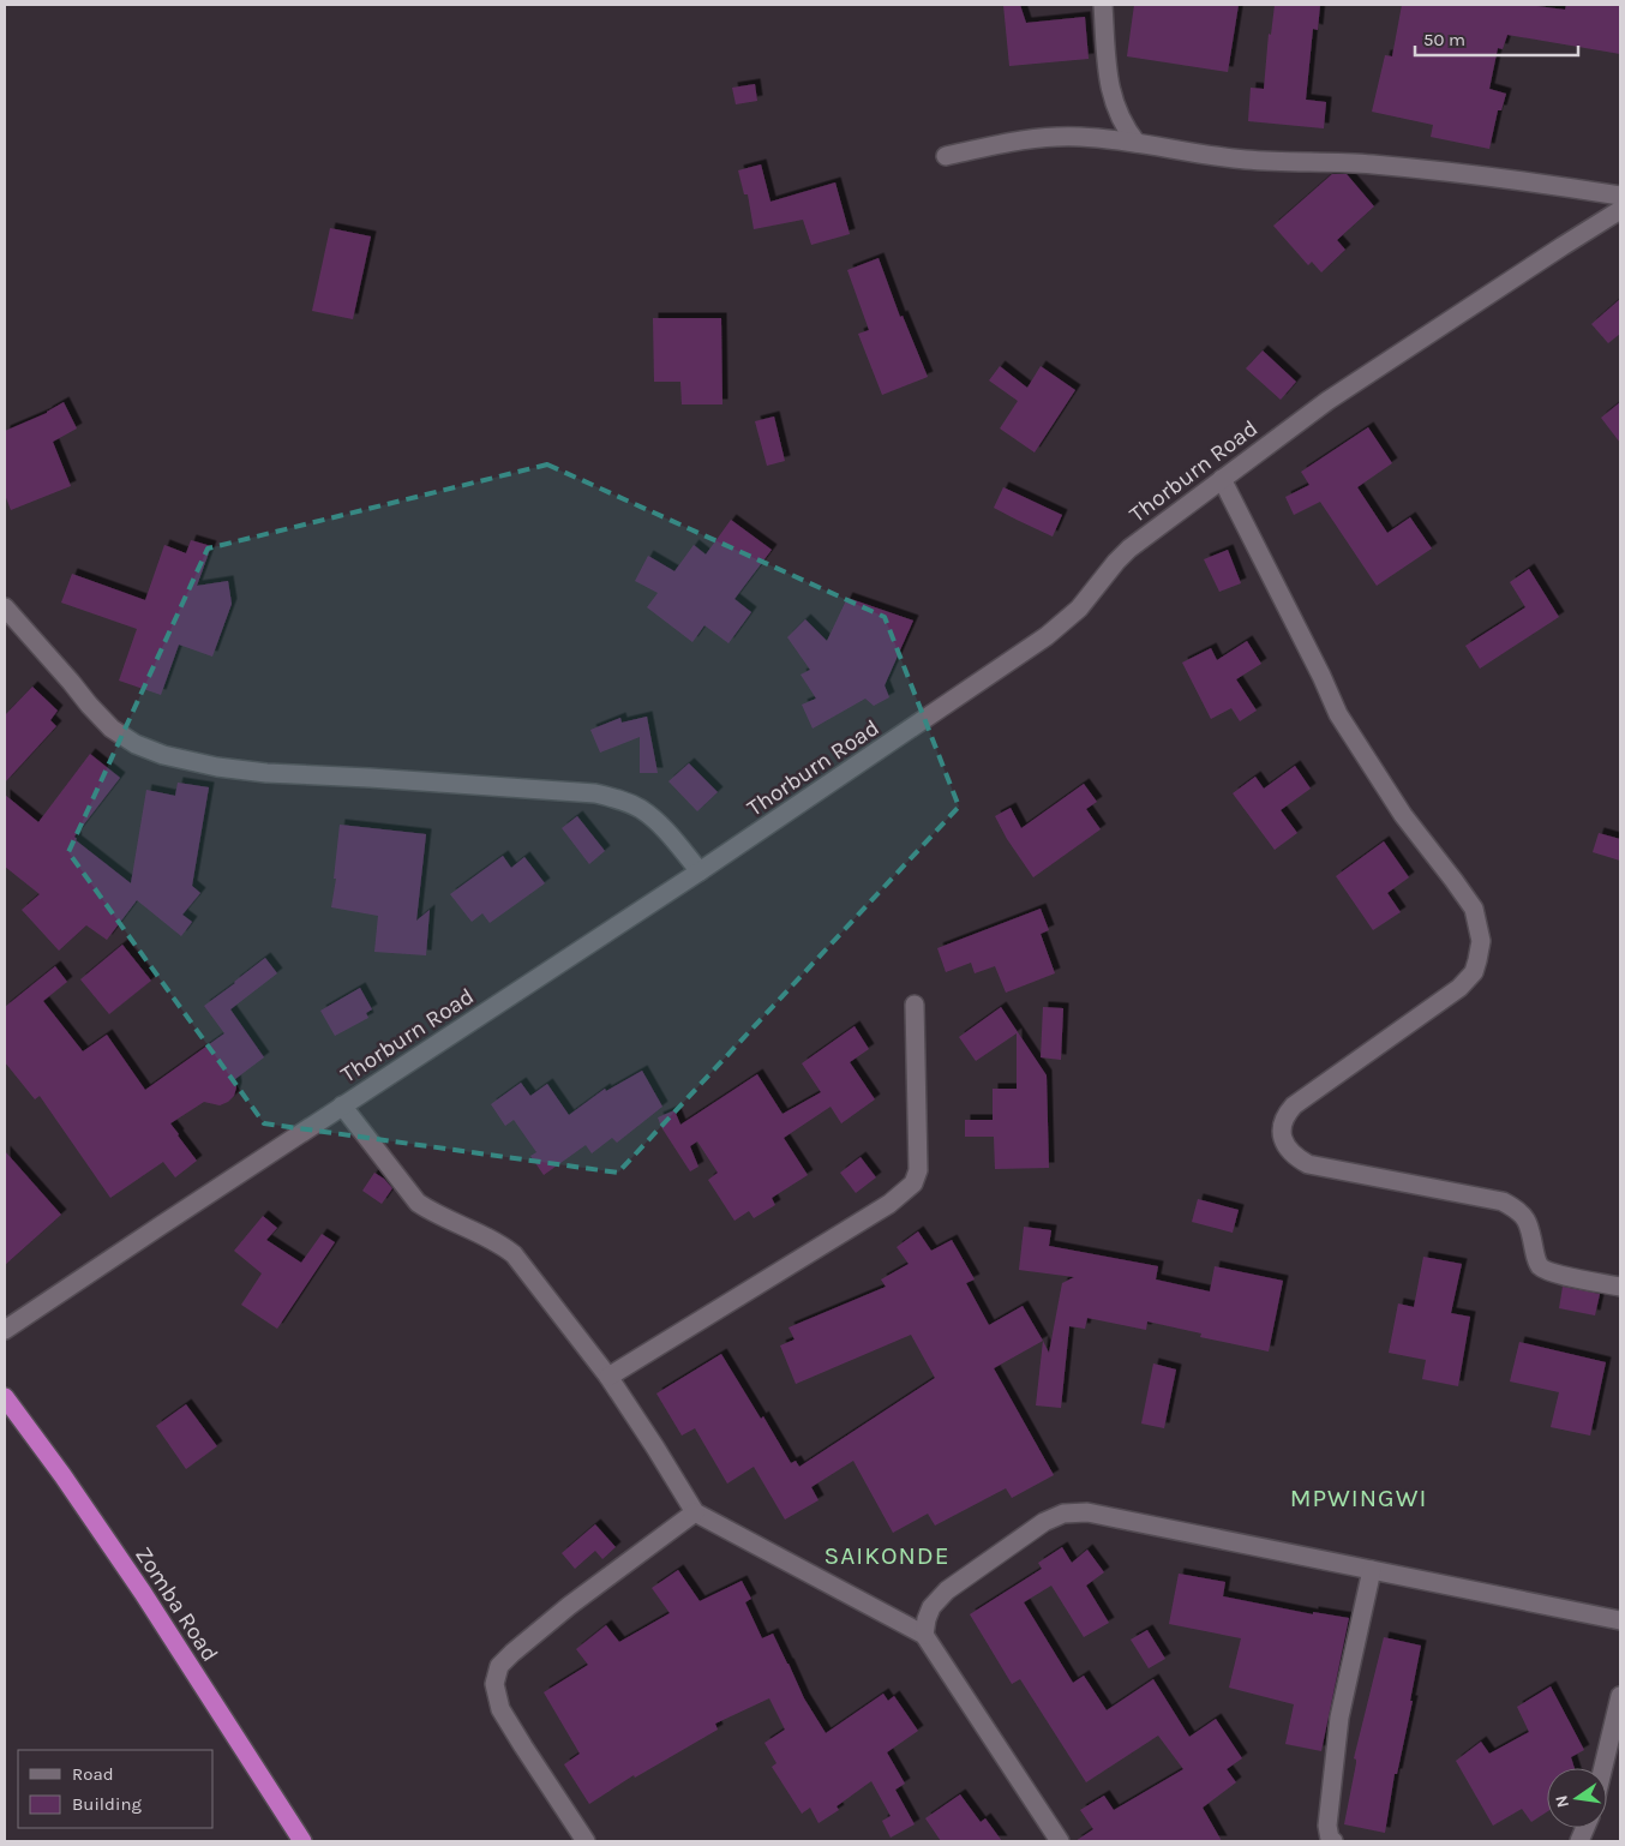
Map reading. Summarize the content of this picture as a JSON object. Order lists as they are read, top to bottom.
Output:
{
  "streets": {
    "highway": ["Zomba Road"],
    "street": ["Thorburn Road"]
  },
  "districts": ["MPWINGWI", "SAIKONDE"],
  "legend": ["Road", "Building"],
  "scale_bar": "50 m",
  "north": "left"
}
